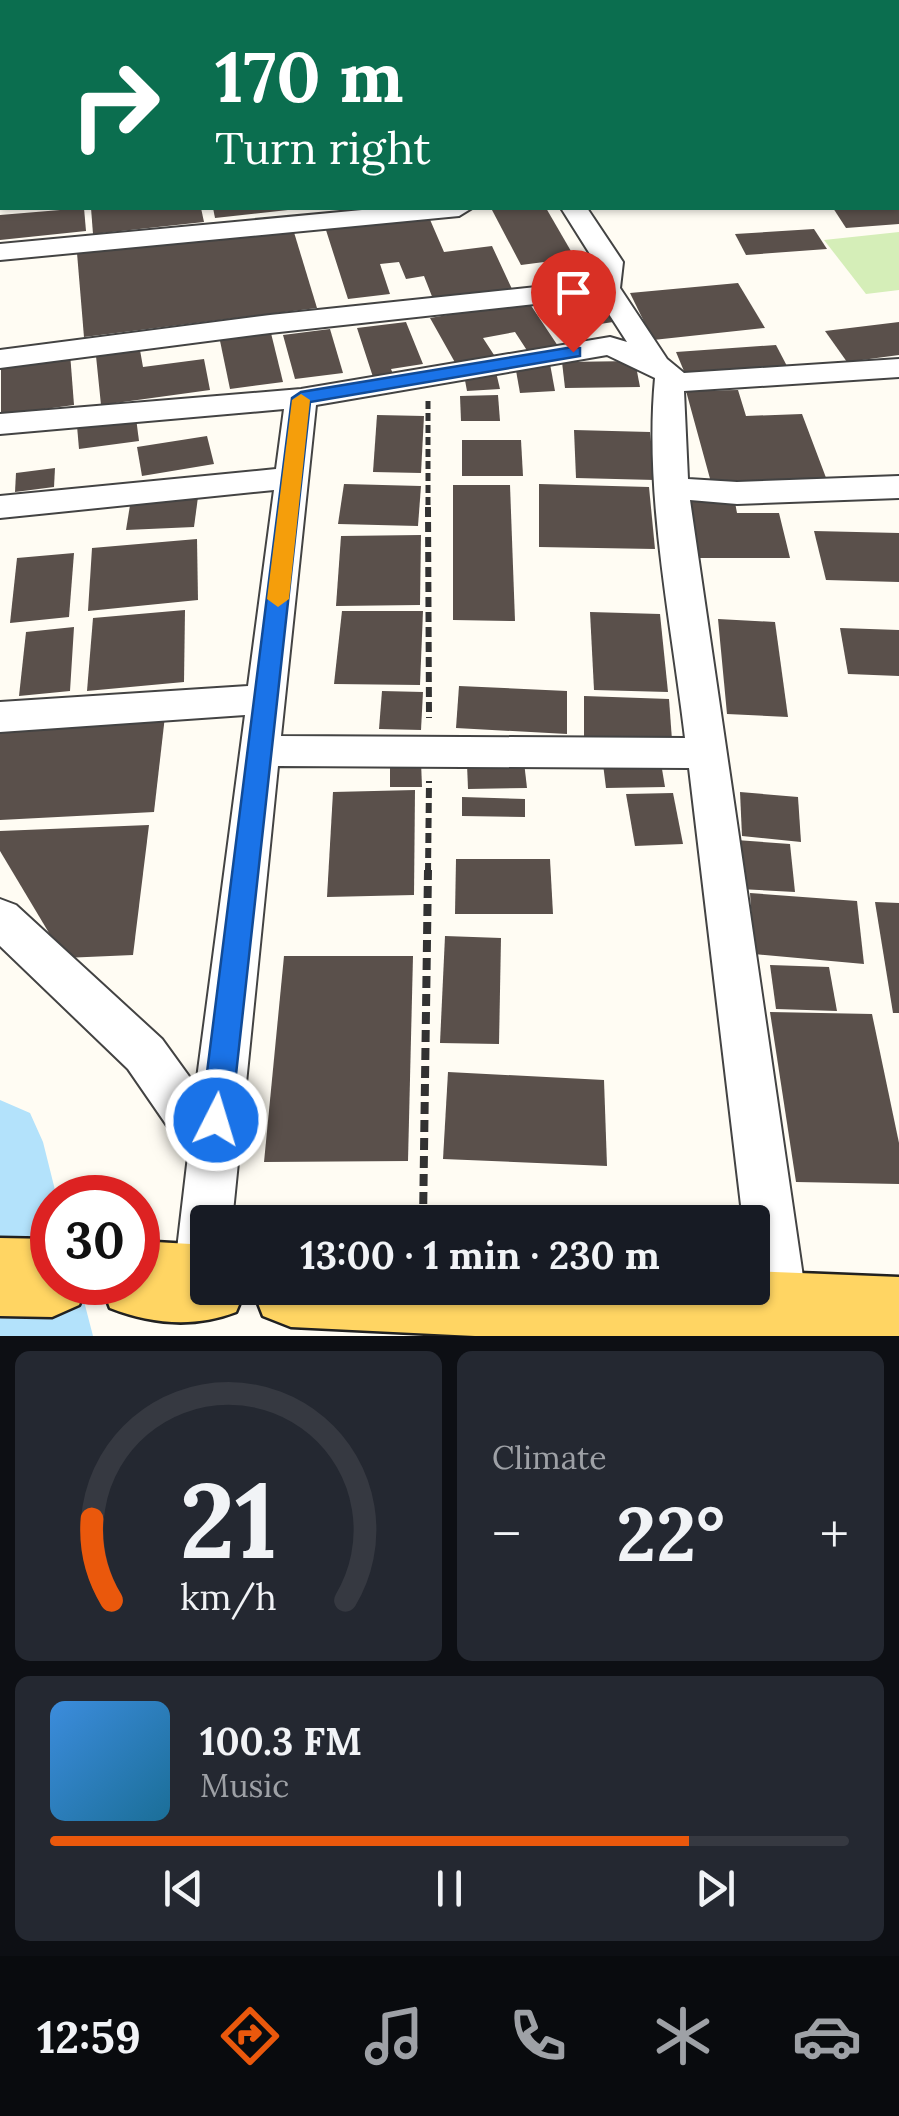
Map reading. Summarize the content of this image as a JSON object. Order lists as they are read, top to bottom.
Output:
{
  "page": {
    "turn": ["170 m", "Turn right"],
    "limit": "30",
    "trip": "13:00 · 1 min · 230 m",
    "tile": "Climate",
    "heat": ["−", "22°", "+"],
    "song": ["100.3 FM", "Music"],
    "tabs": "12:59",
    "gauge": ["21", "km/h"]
  }
}
